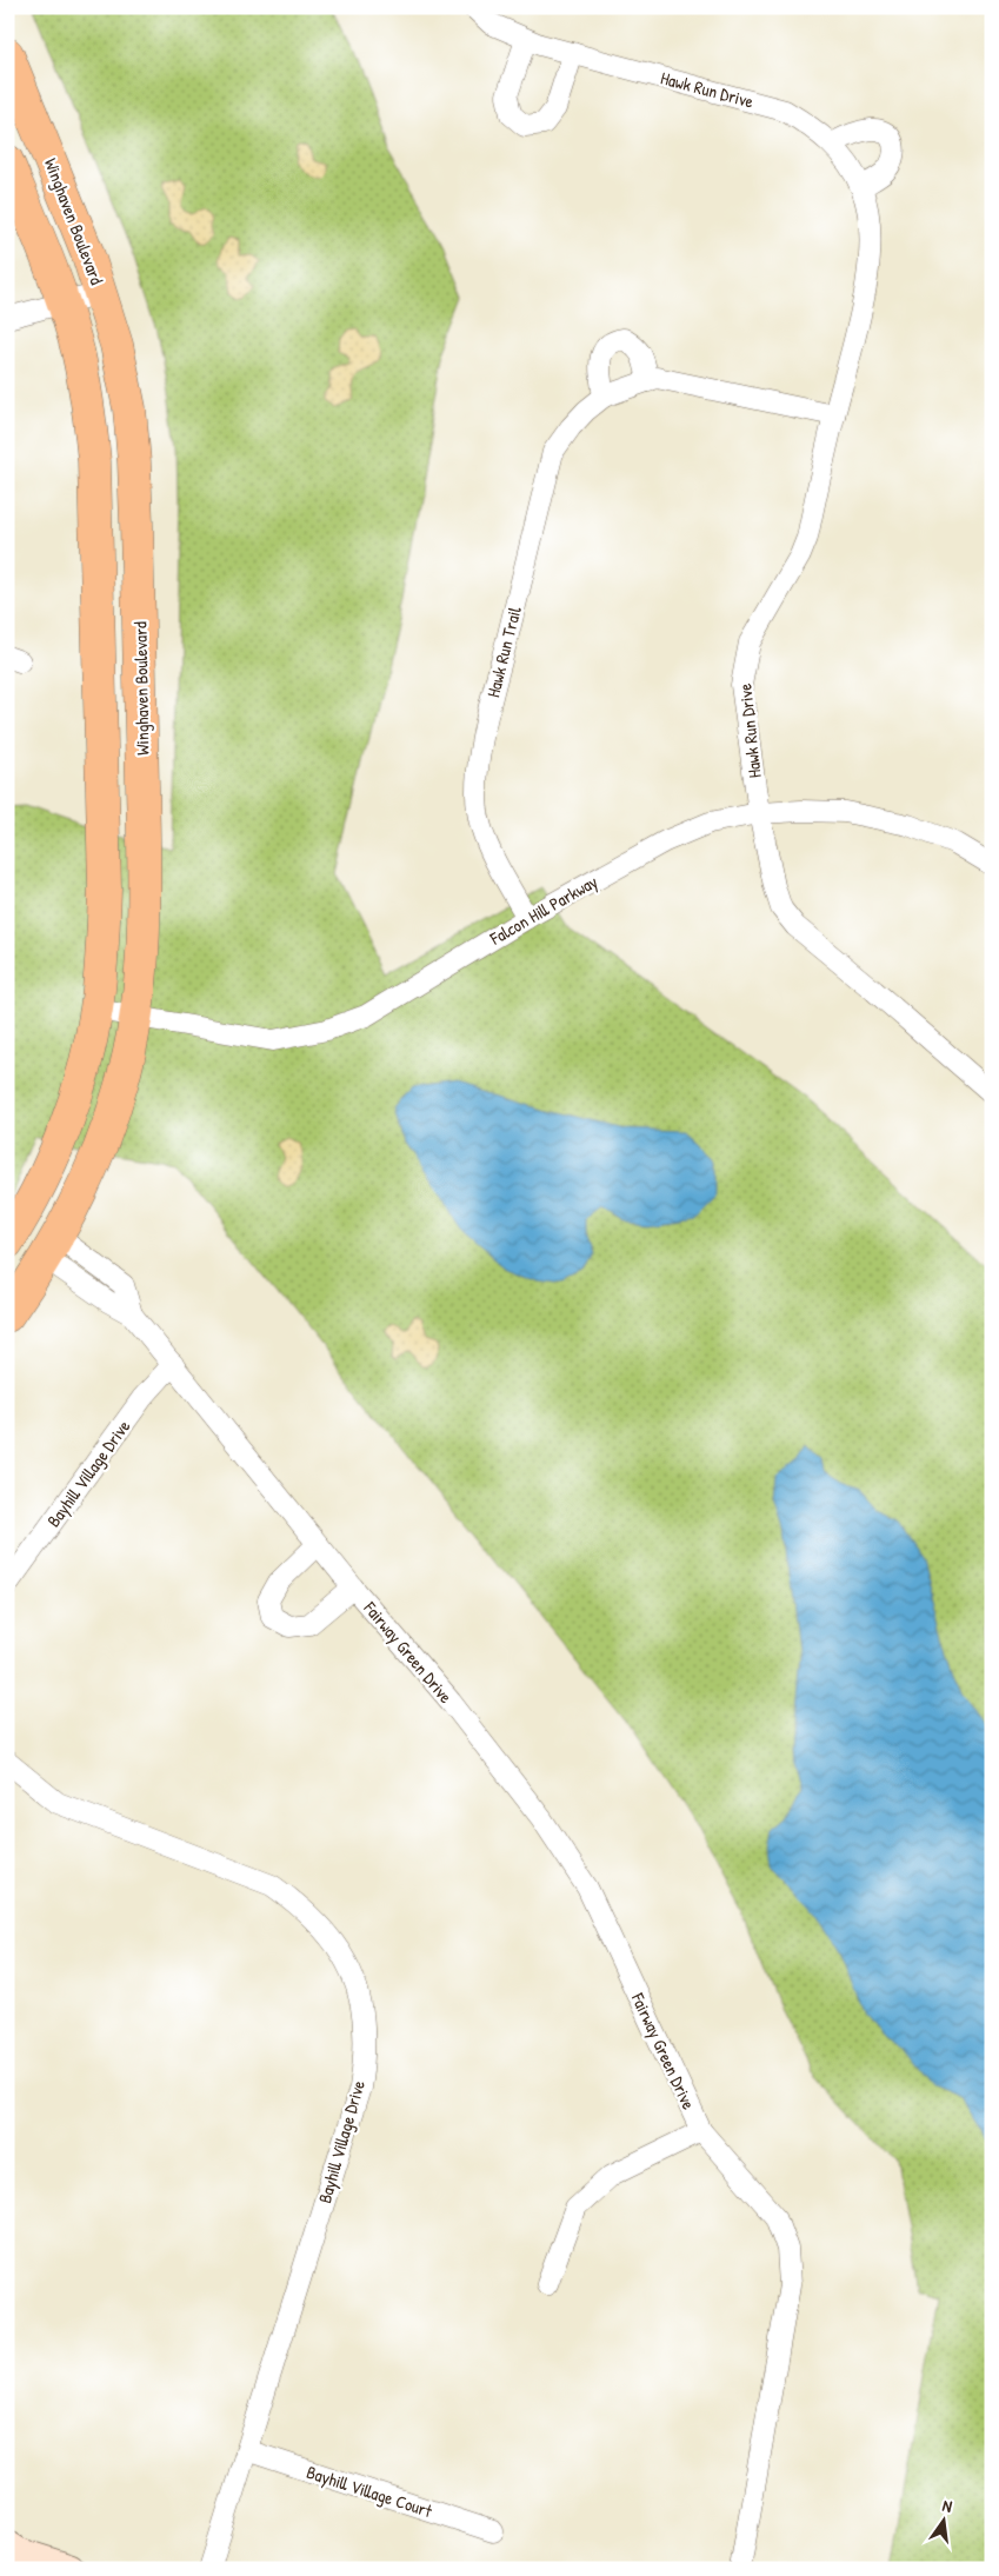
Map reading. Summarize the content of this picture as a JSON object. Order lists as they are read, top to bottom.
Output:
{
  "streets": {
    "main road": ["Winghaven Boulevard"],
    "street": [
      "Hawk Run Drive",
      "Hawk Run Trail",
      "Falcon Hill Parkway",
      "Bayhill Village Drive",
      "Fairway Green Drive",
      "Bayhill Village Court"
    ]
  },
  "crossings": [
    ["Hawk Run Drive", "Hawk Run Trail"],
    ["Hawk Run Drive", "Falcon Hill Parkway"],
    ["Winghaven Boulevard", "Falcon Hill Parkway"],
    ["Winghaven Boulevard", "Fairway Green Drive"],
    ["Hawk Run Trail", "Falcon Hill Parkway"],
    ["Bayhill Village Drive", "Fairway Green Drive"],
    ["Bayhill Village Drive", "Bayhill Village Court"]
  ],
  "north": "top"
}
